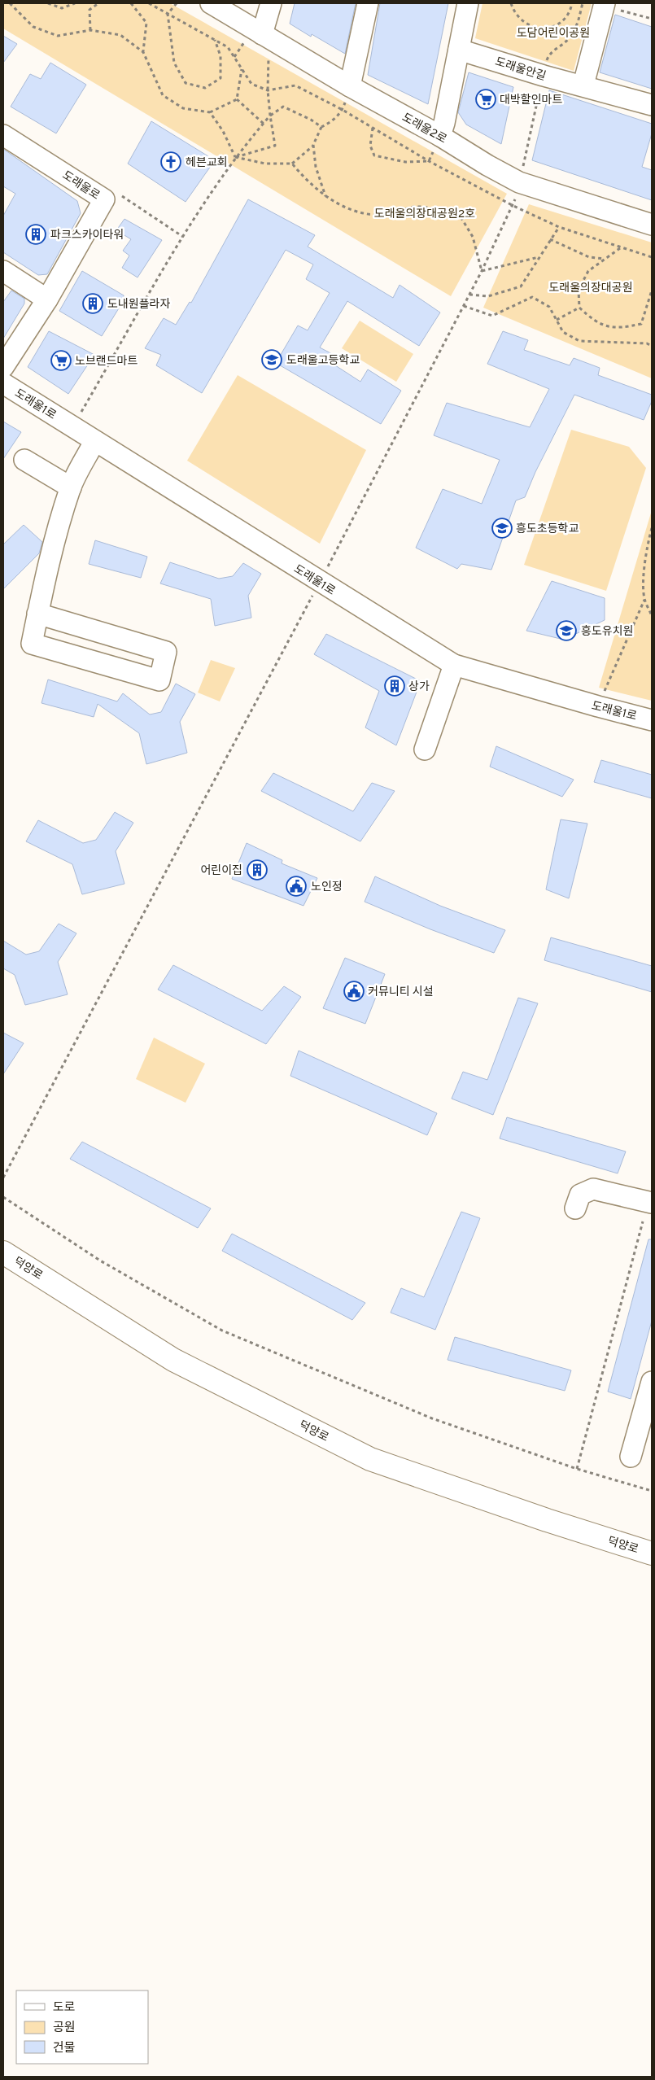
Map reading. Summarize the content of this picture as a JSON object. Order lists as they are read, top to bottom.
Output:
{
  "streets": {
    "main road": ["덕양로"],
    "street": [
      "도래울안길",
      "도래울2로",
      "도래울로",
      "도래울1로"
    ]
  },
  "parks": ["도담어린이공원", "도래울의장대공원2호", "도래울의장대공원"],
  "places": {
    "supermarket": ["대박할인마트", "노브랜드마트"],
    "church": ["헤븐교회"],
    "building": [
      "파크스카이타워",
      "도내원플라자",
      "상가",
      "어린이집"
    ],
    "school or university": ["도래울고등학교", "흥도초등학교", "흥도유치원"],
    "public building": ["노인정", "커뮤니티 시설"]
  },
  "legend": ["도로", "공원", "건물"]
}
